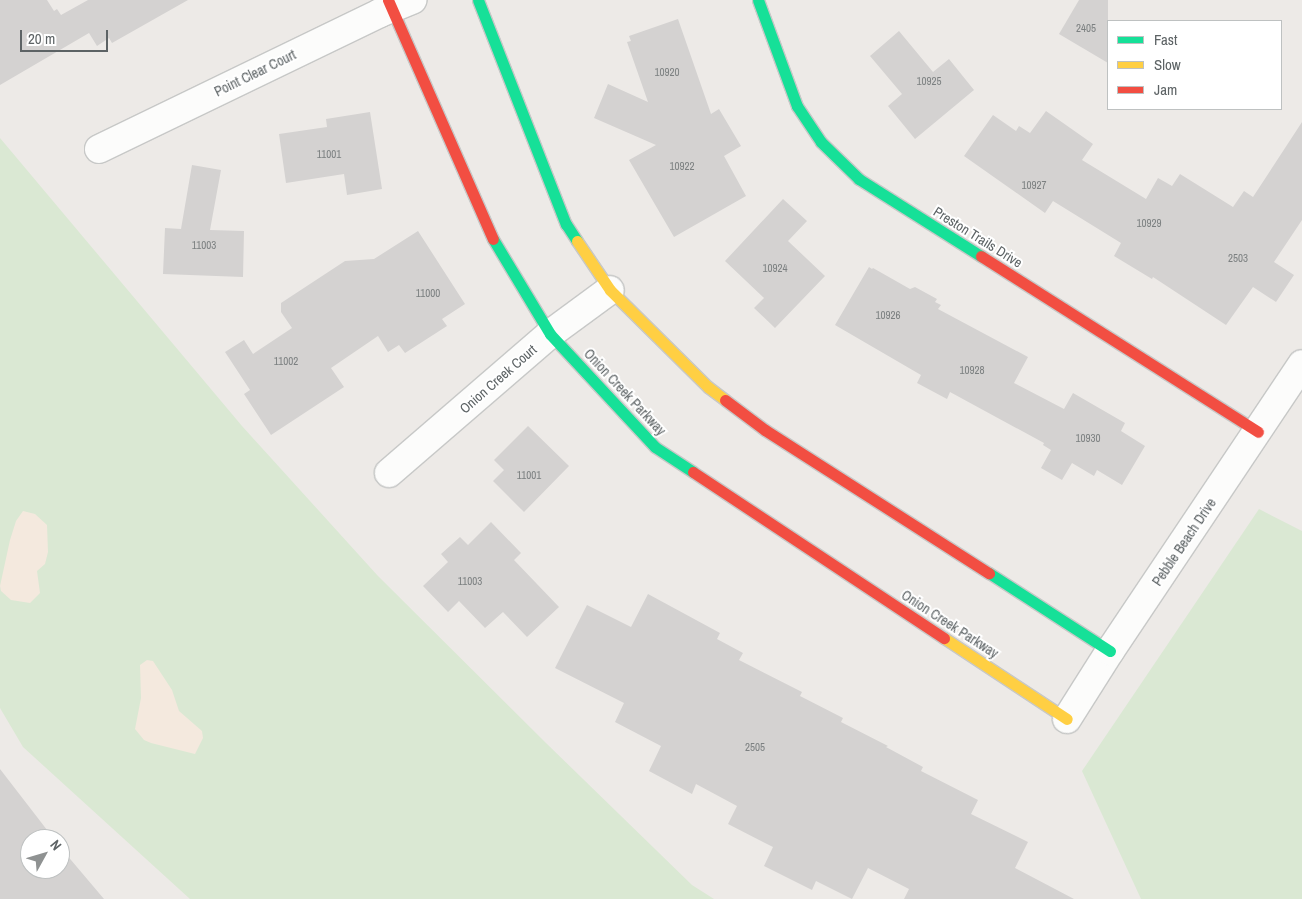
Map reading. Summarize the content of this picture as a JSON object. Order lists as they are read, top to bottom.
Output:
{
  "streets": {
    "street": [
      "Point Clear Court",
      "Preston Trails Drive",
      "Onion Creek Court",
      "Onion Creek Parkway",
      "Pebble Beach Drive"
    ]
  },
  "crossings": [
    ["Point Clear Court", "Onion Creek Parkway"],
    ["Preston Trails Drive", "Pebble Beach Drive"],
    ["Onion Creek Court", "Onion Creek Parkway"],
    ["Onion Creek Parkway", "Pebble Beach Drive"]
  ],
  "house_numbers": [
    "2405",
    "10920",
    "10925",
    "11001",
    "10922",
    "10927",
    "10929",
    "11003",
    "2503",
    "10924",
    "11000",
    "10926",
    "11002",
    "10928",
    "10930",
    "11001",
    "11003",
    "2505"
  ],
  "legend": ["Fast", "Slow", "Jam"],
  "scale_bar": "20 m",
  "north": "top right"
}
